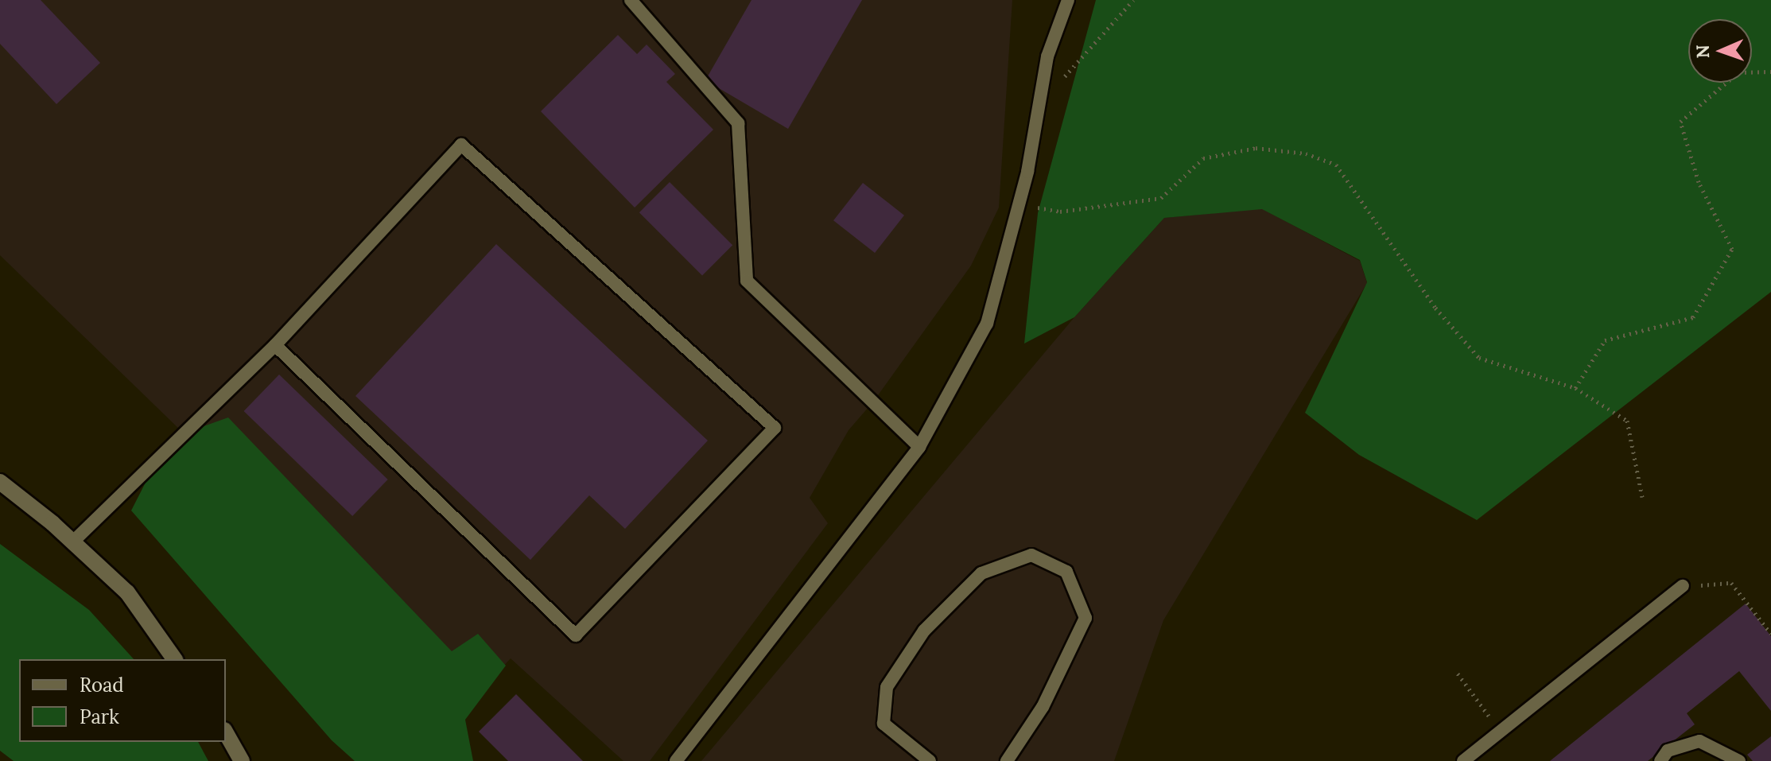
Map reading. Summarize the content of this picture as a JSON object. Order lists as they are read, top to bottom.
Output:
{
  "legend": ["Road", "Park"],
  "north": "left"
}
